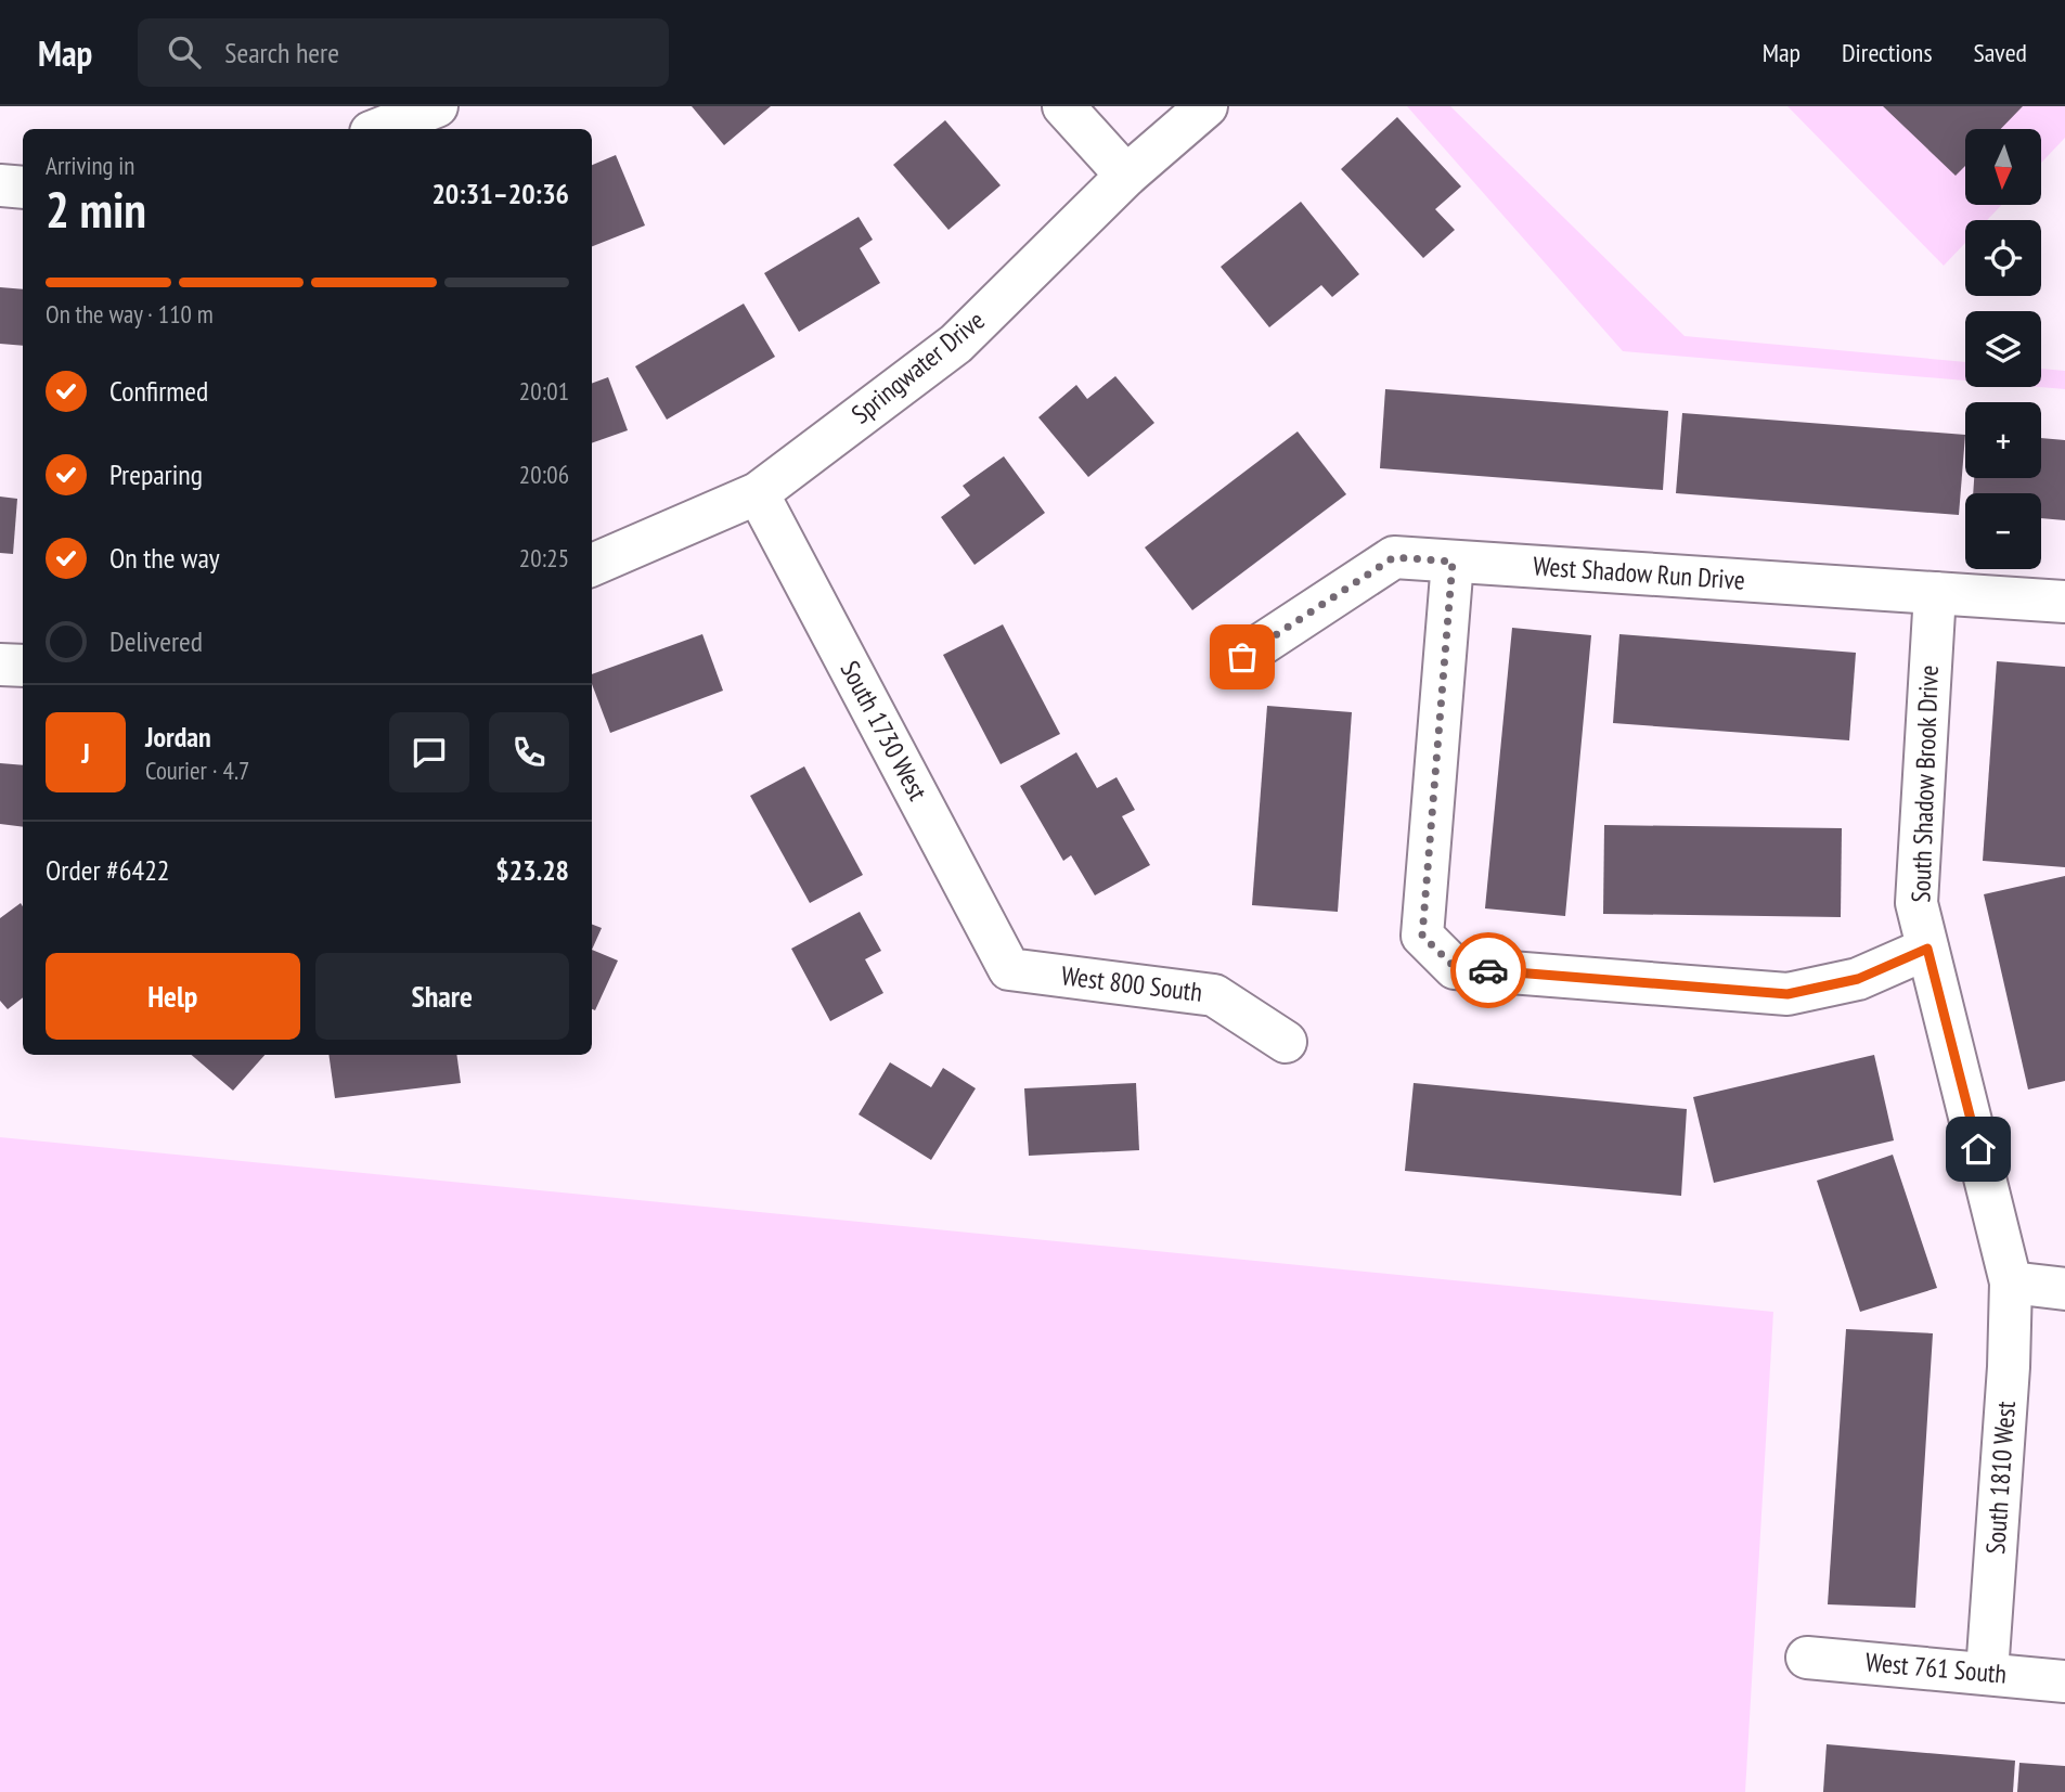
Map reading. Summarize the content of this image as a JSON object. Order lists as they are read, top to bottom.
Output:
{
  "streets": {
    "street": [
      "Springwater Drive",
      "West Shadow Run Drive",
      "South 1730 West",
      "South Shadow Brook Drive",
      "West 800 South",
      "South 1810 West",
      "West 761 South"
    ]
  },
  "crossings": [
    ["Springwater Drive", "South 1730 West"],
    ["West Shadow Run Drive", "South Shadow Brook Drive"],
    ["South 1730 West", "West 800 South"],
    ["South Shadow Brook Drive", "South 1810 West"],
    ["South 1810 West", "West 761 South"]
  ],
  "north": "bottom",
  "page": {
    "header": "Map",
    "search": "Search here",
    "nav": ["Map", "Directions", "Saved"],
    "map_buttons": ["+", "−"],
    "heading": ["2 min", "Arriving in", "20:31–20:36"],
    "panel": [
      "Jordan",
      "Courier · 4.7",
      "Order #6422",
      "$23.28"
    ],
    "bar": "On the way · 110 m",
    "list": [
      ["Confirmed", "20:01"],
      ["Preparing", "20:06"],
      ["On the way", "20:25"],
      "Delivered"
    ],
    "round": "J",
    "buttons": ["Help", "Share"]
  }
}
